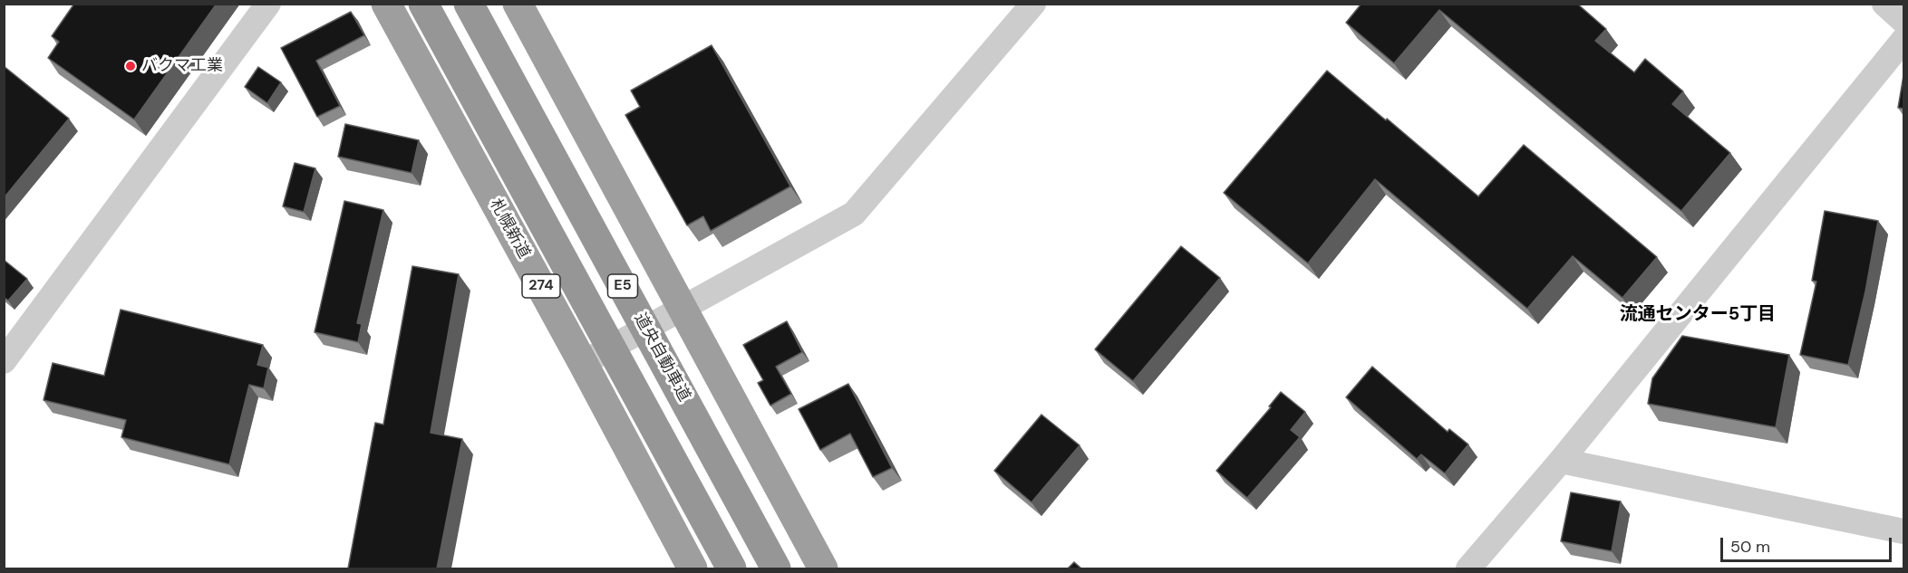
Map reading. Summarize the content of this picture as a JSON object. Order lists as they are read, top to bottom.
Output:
{
  "streets": {
    "highway": [
      "札幌新道",
      "274",
      "E5",
      "道央自動車道"
    ]
  },
  "districts": ["流通センター5丁目"],
  "places": ["バクマ工業"],
  "scale_bar": "50 m"
}
